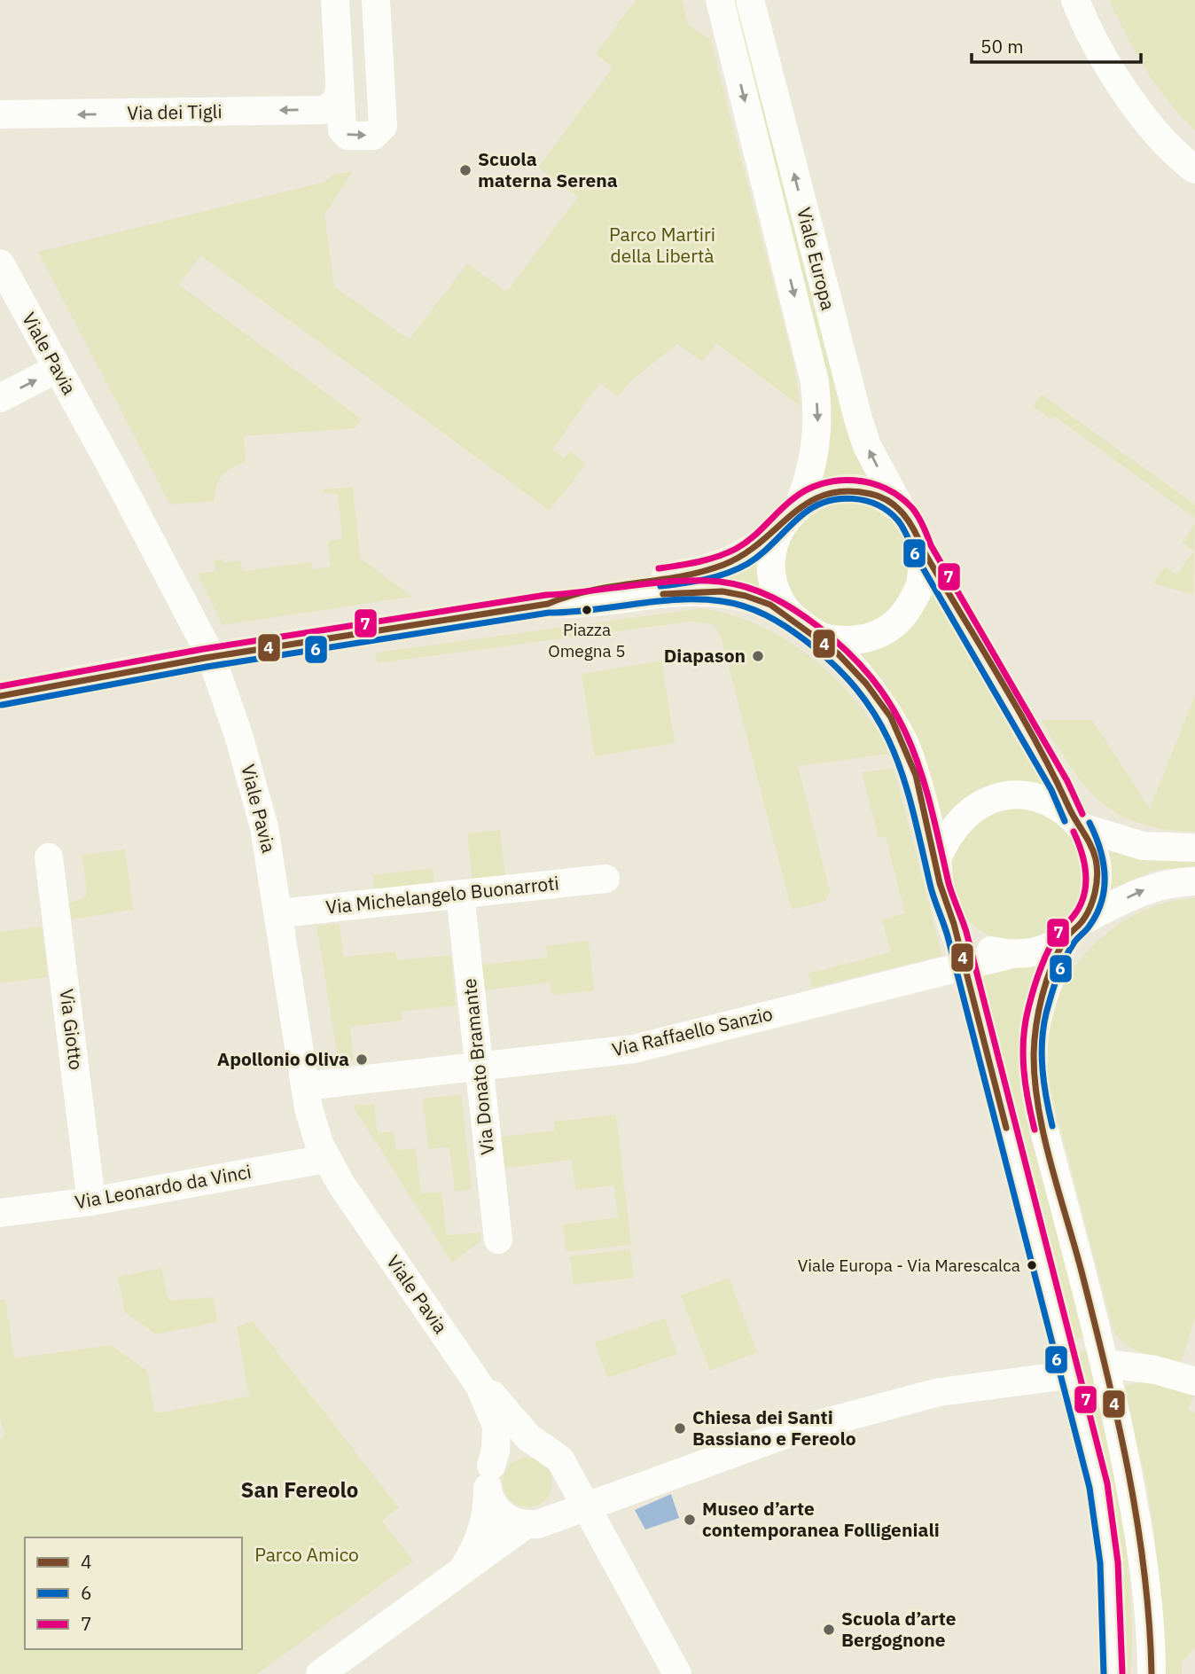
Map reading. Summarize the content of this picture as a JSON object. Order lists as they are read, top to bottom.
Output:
{
  "streets": {
    "street": [
      "Via dei Tigli",
      "Viale Europa",
      "Viale Pavia",
      "Via Michelangelo Buonarroti",
      "Via Giotto",
      "Via Raffaello Sanzio",
      "Via Donato Bramante",
      "Via Leonardo da Vinci"
    ]
  },
  "crossings": [
    ["Viale Europa", "Via Raffaello Sanzio"],
    ["Viale Pavia", "Via Michelangelo Buonarroti"],
    ["Viale Pavia", "Via Raffaello Sanzio"],
    ["Viale Pavia", "Via Leonardo da Vinci"],
    ["Via Michelangelo Buonarroti", "Via Donato Bramante"],
    ["Via Giotto", "Via Leonardo da Vinci"],
    ["Via Raffaello Sanzio", "Via Donato Bramante"]
  ],
  "one_way": ["Via dei Tigli"],
  "districts": ["San Fereolo"],
  "parks": ["Parco Martiri della Libertà", "Parco Amico"],
  "places": [
    "Scuola materna Serena",
    "Piazza Omegna 5",
    "Diapason",
    "Apollonio Oliva",
    "Viale Europa - Via Marescalca",
    "Chiesa dei Santi Bassiano e Fereolo",
    "Museo d’arte contemporanea Folligeniali",
    "Scuola d’arte Bergognone"
  ],
  "lines": ["transit line 7", "transit line 4", "transit line 6"],
  "legend": ["4", "6", "7"],
  "scale_bar": "50 m"
}
